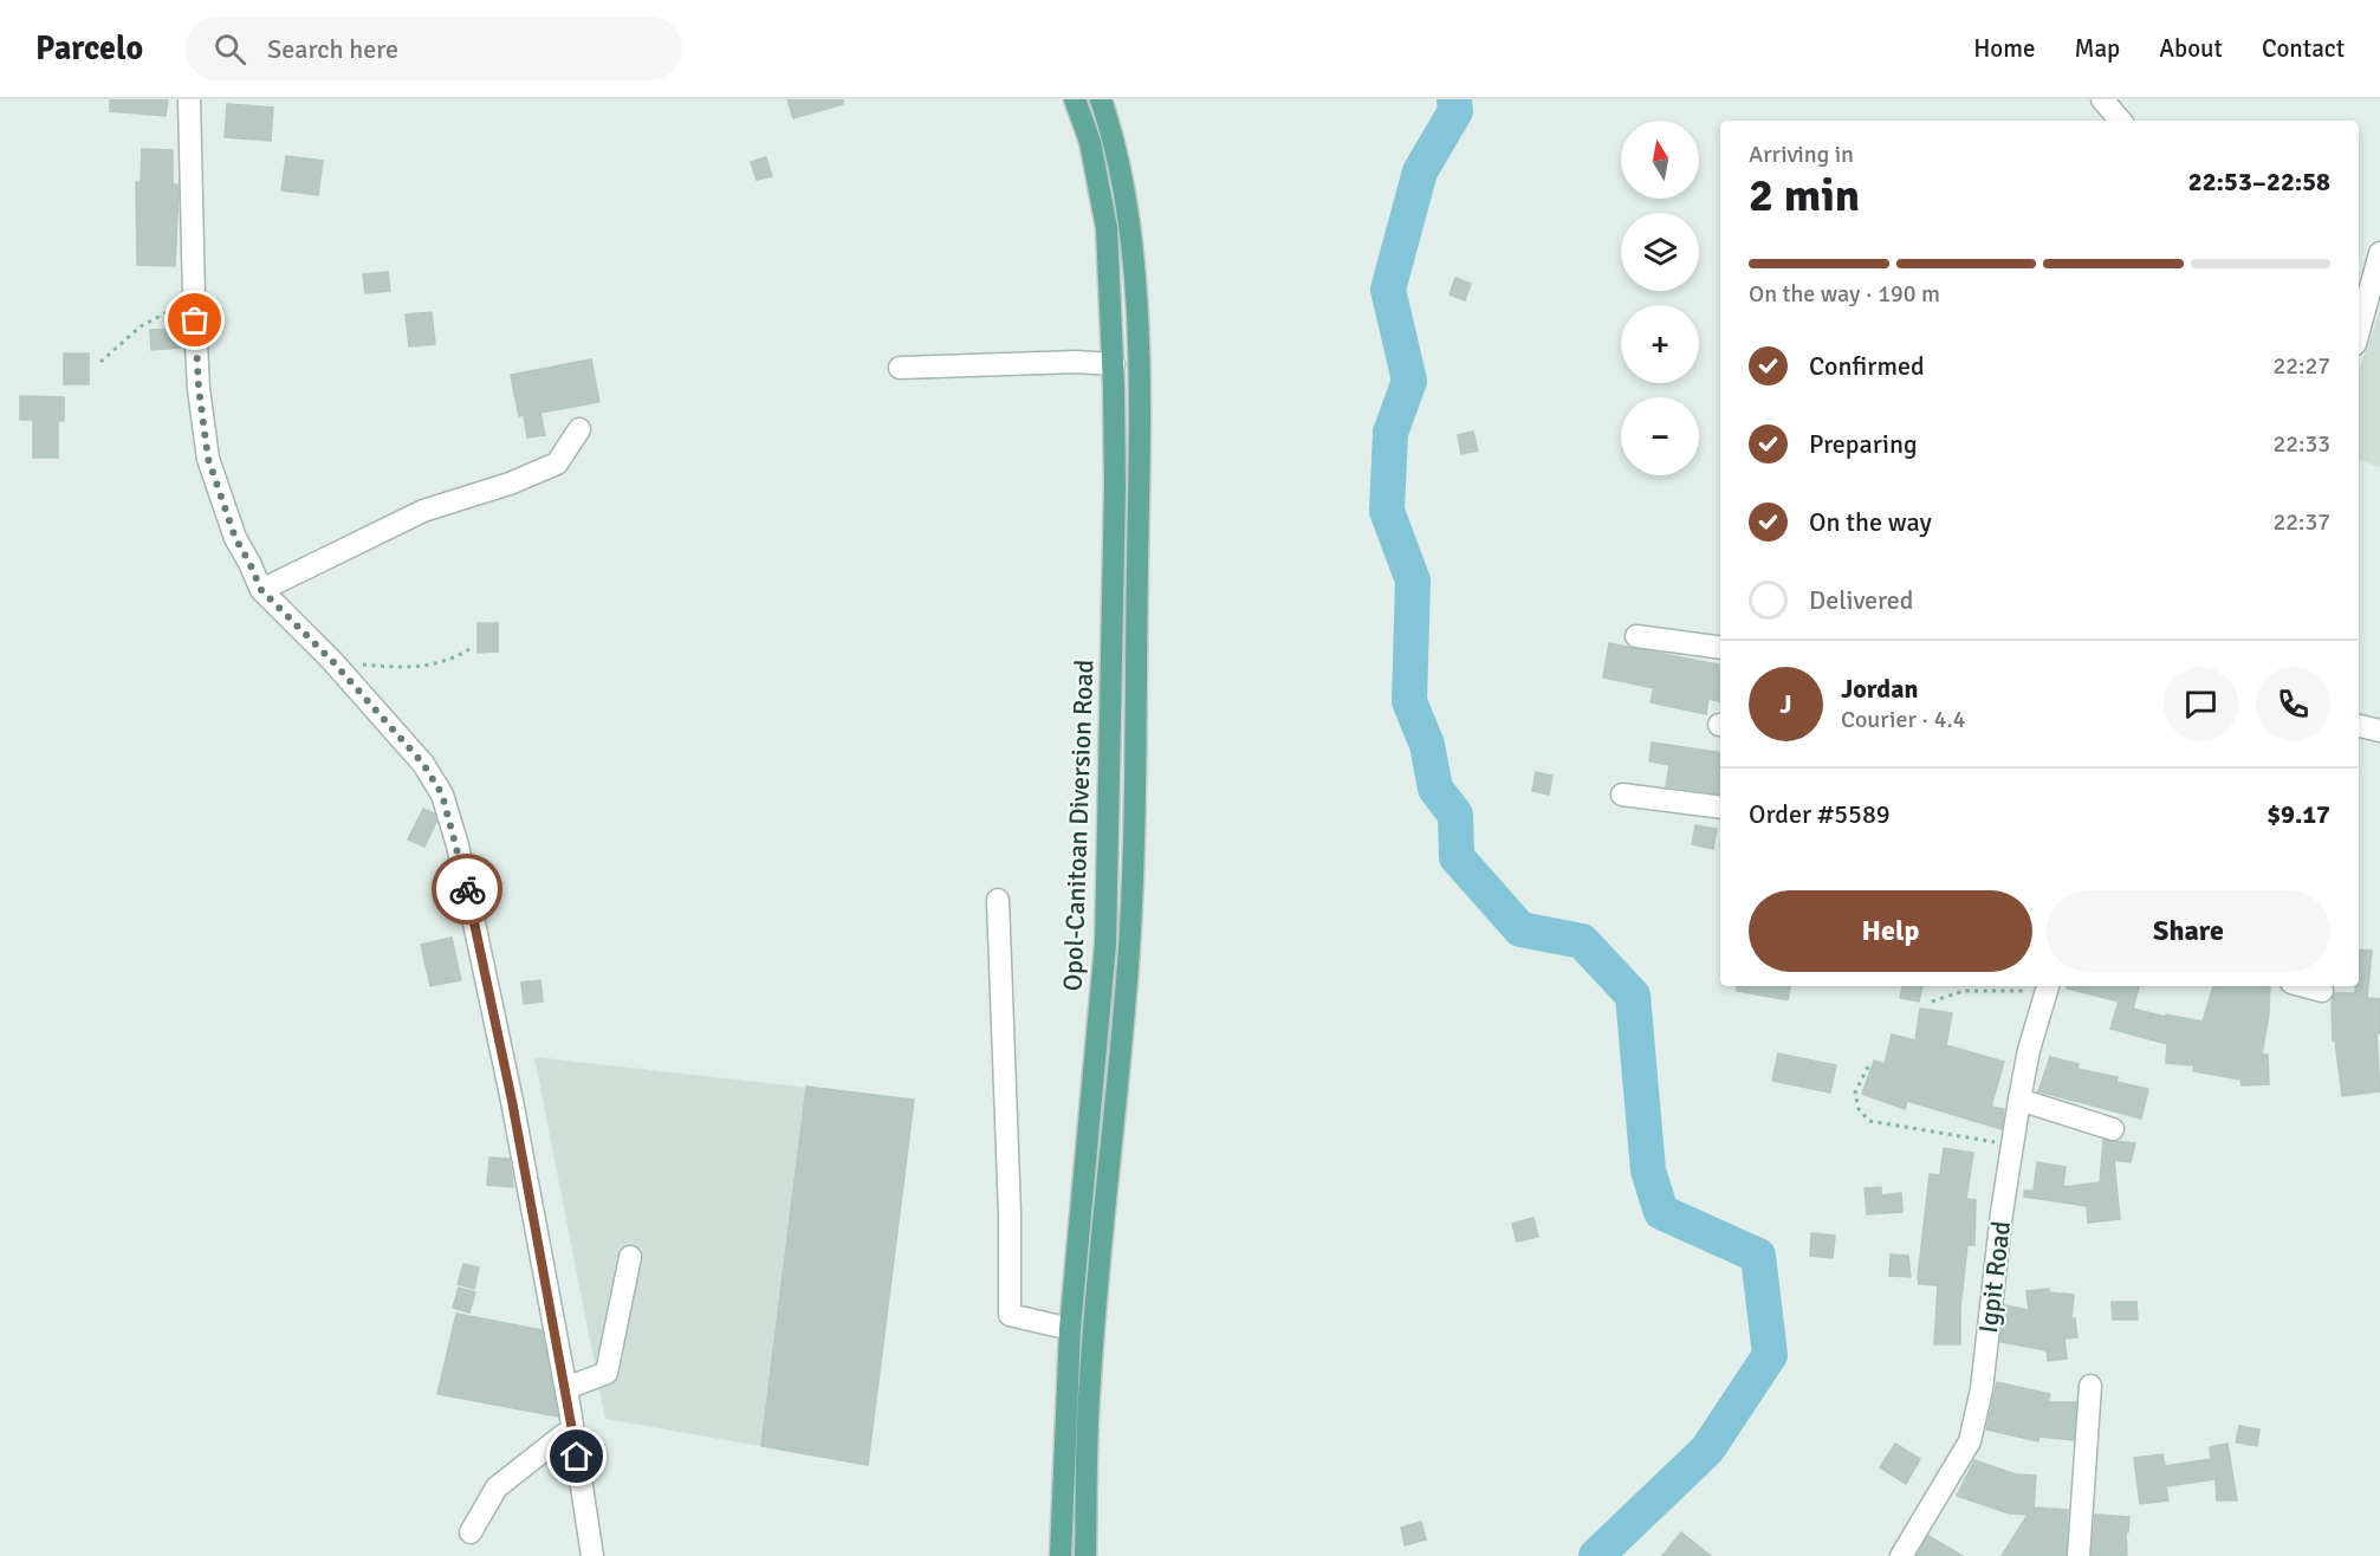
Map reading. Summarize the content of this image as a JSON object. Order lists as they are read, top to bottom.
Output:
{
  "streets": {
    "main road": ["Opol-Canitoan Diversion Road"],
    "street": ["Igpit Road"]
  },
  "north": "top",
  "page": {
    "header": "Parcelo",
    "search": "Search here",
    "nav": [
      "Home",
      "Map",
      "About",
      "Contact"
    ],
    "map_buttons": ["+", "−"],
    "heading": ["2 min", "Arriving in", "22:53–22:58"],
    "panel": [
      "Jordan",
      "Courier · 4.4",
      "Order #5589",
      "$9.17"
    ],
    "bar": "On the way · 190 m",
    "list": [
      ["Confirmed", "22:27"],
      ["Preparing", "22:33"],
      ["On the way", "22:37"],
      "Delivered"
    ],
    "round": "J",
    "buttons": ["Help", "Share"]
  }
}
